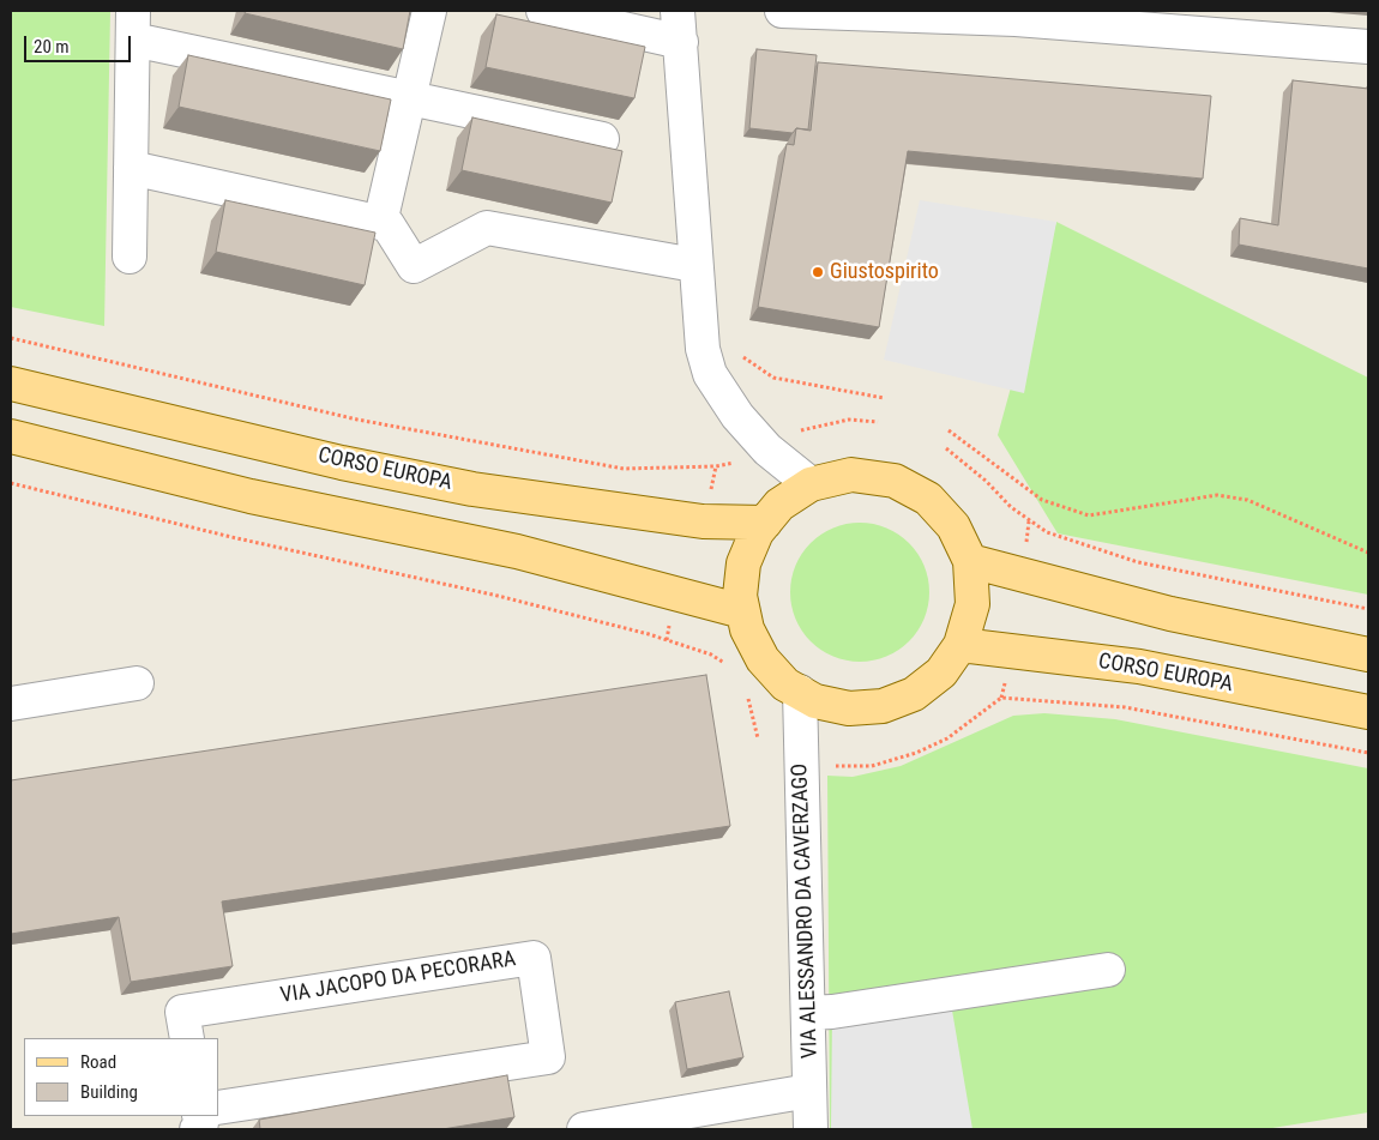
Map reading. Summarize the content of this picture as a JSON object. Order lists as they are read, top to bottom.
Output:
{
  "streets": {
    "main road": ["CORSO EUROPA"],
    "street": ["VIA ALESSANDRO DA CAVERZAGO", "VIA JACOPO DA PECORARA"]
  },
  "places": ["Giustospirito"],
  "legend": ["Road", "Building"],
  "scale_bar": "20 m"
}
